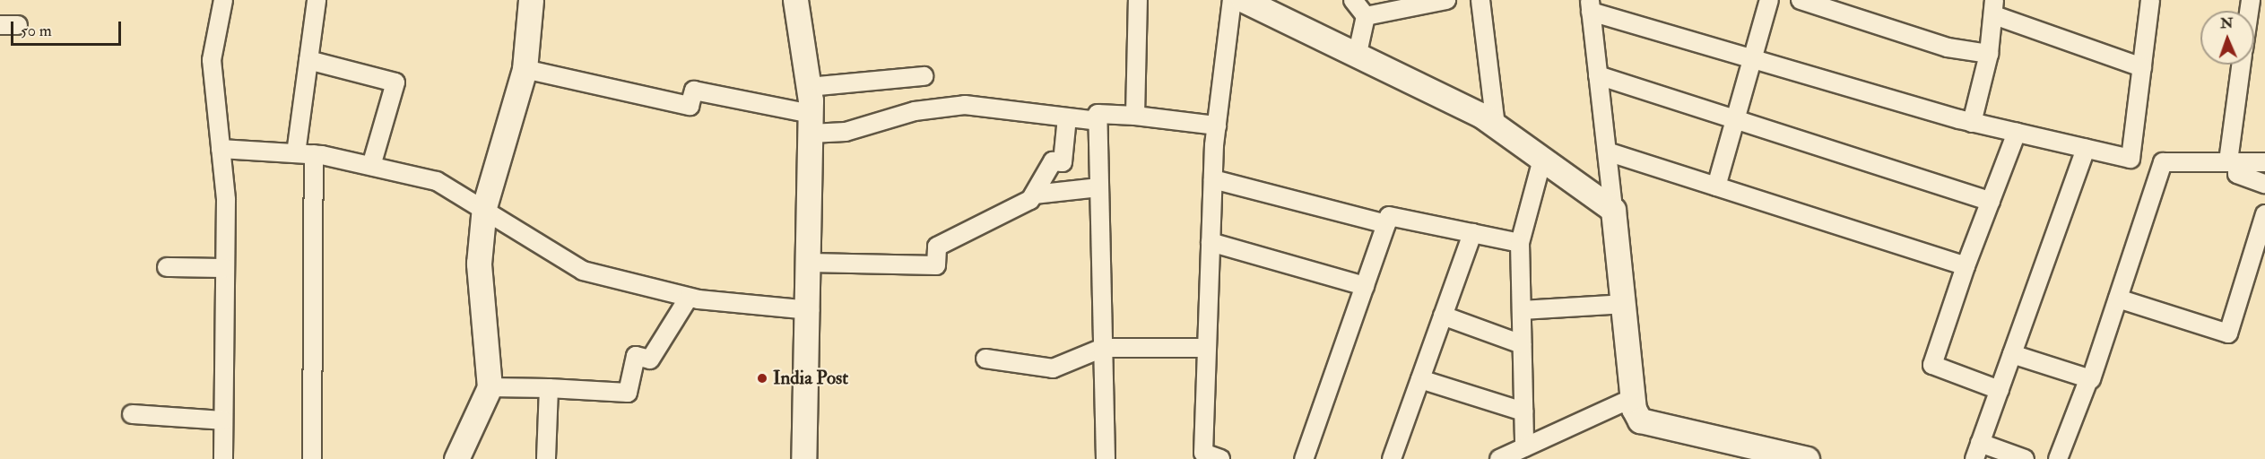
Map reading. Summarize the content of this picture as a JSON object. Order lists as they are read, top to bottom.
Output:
{
  "places": ["India Post"],
  "scale_bar": "50 m",
  "north": "top"
}
